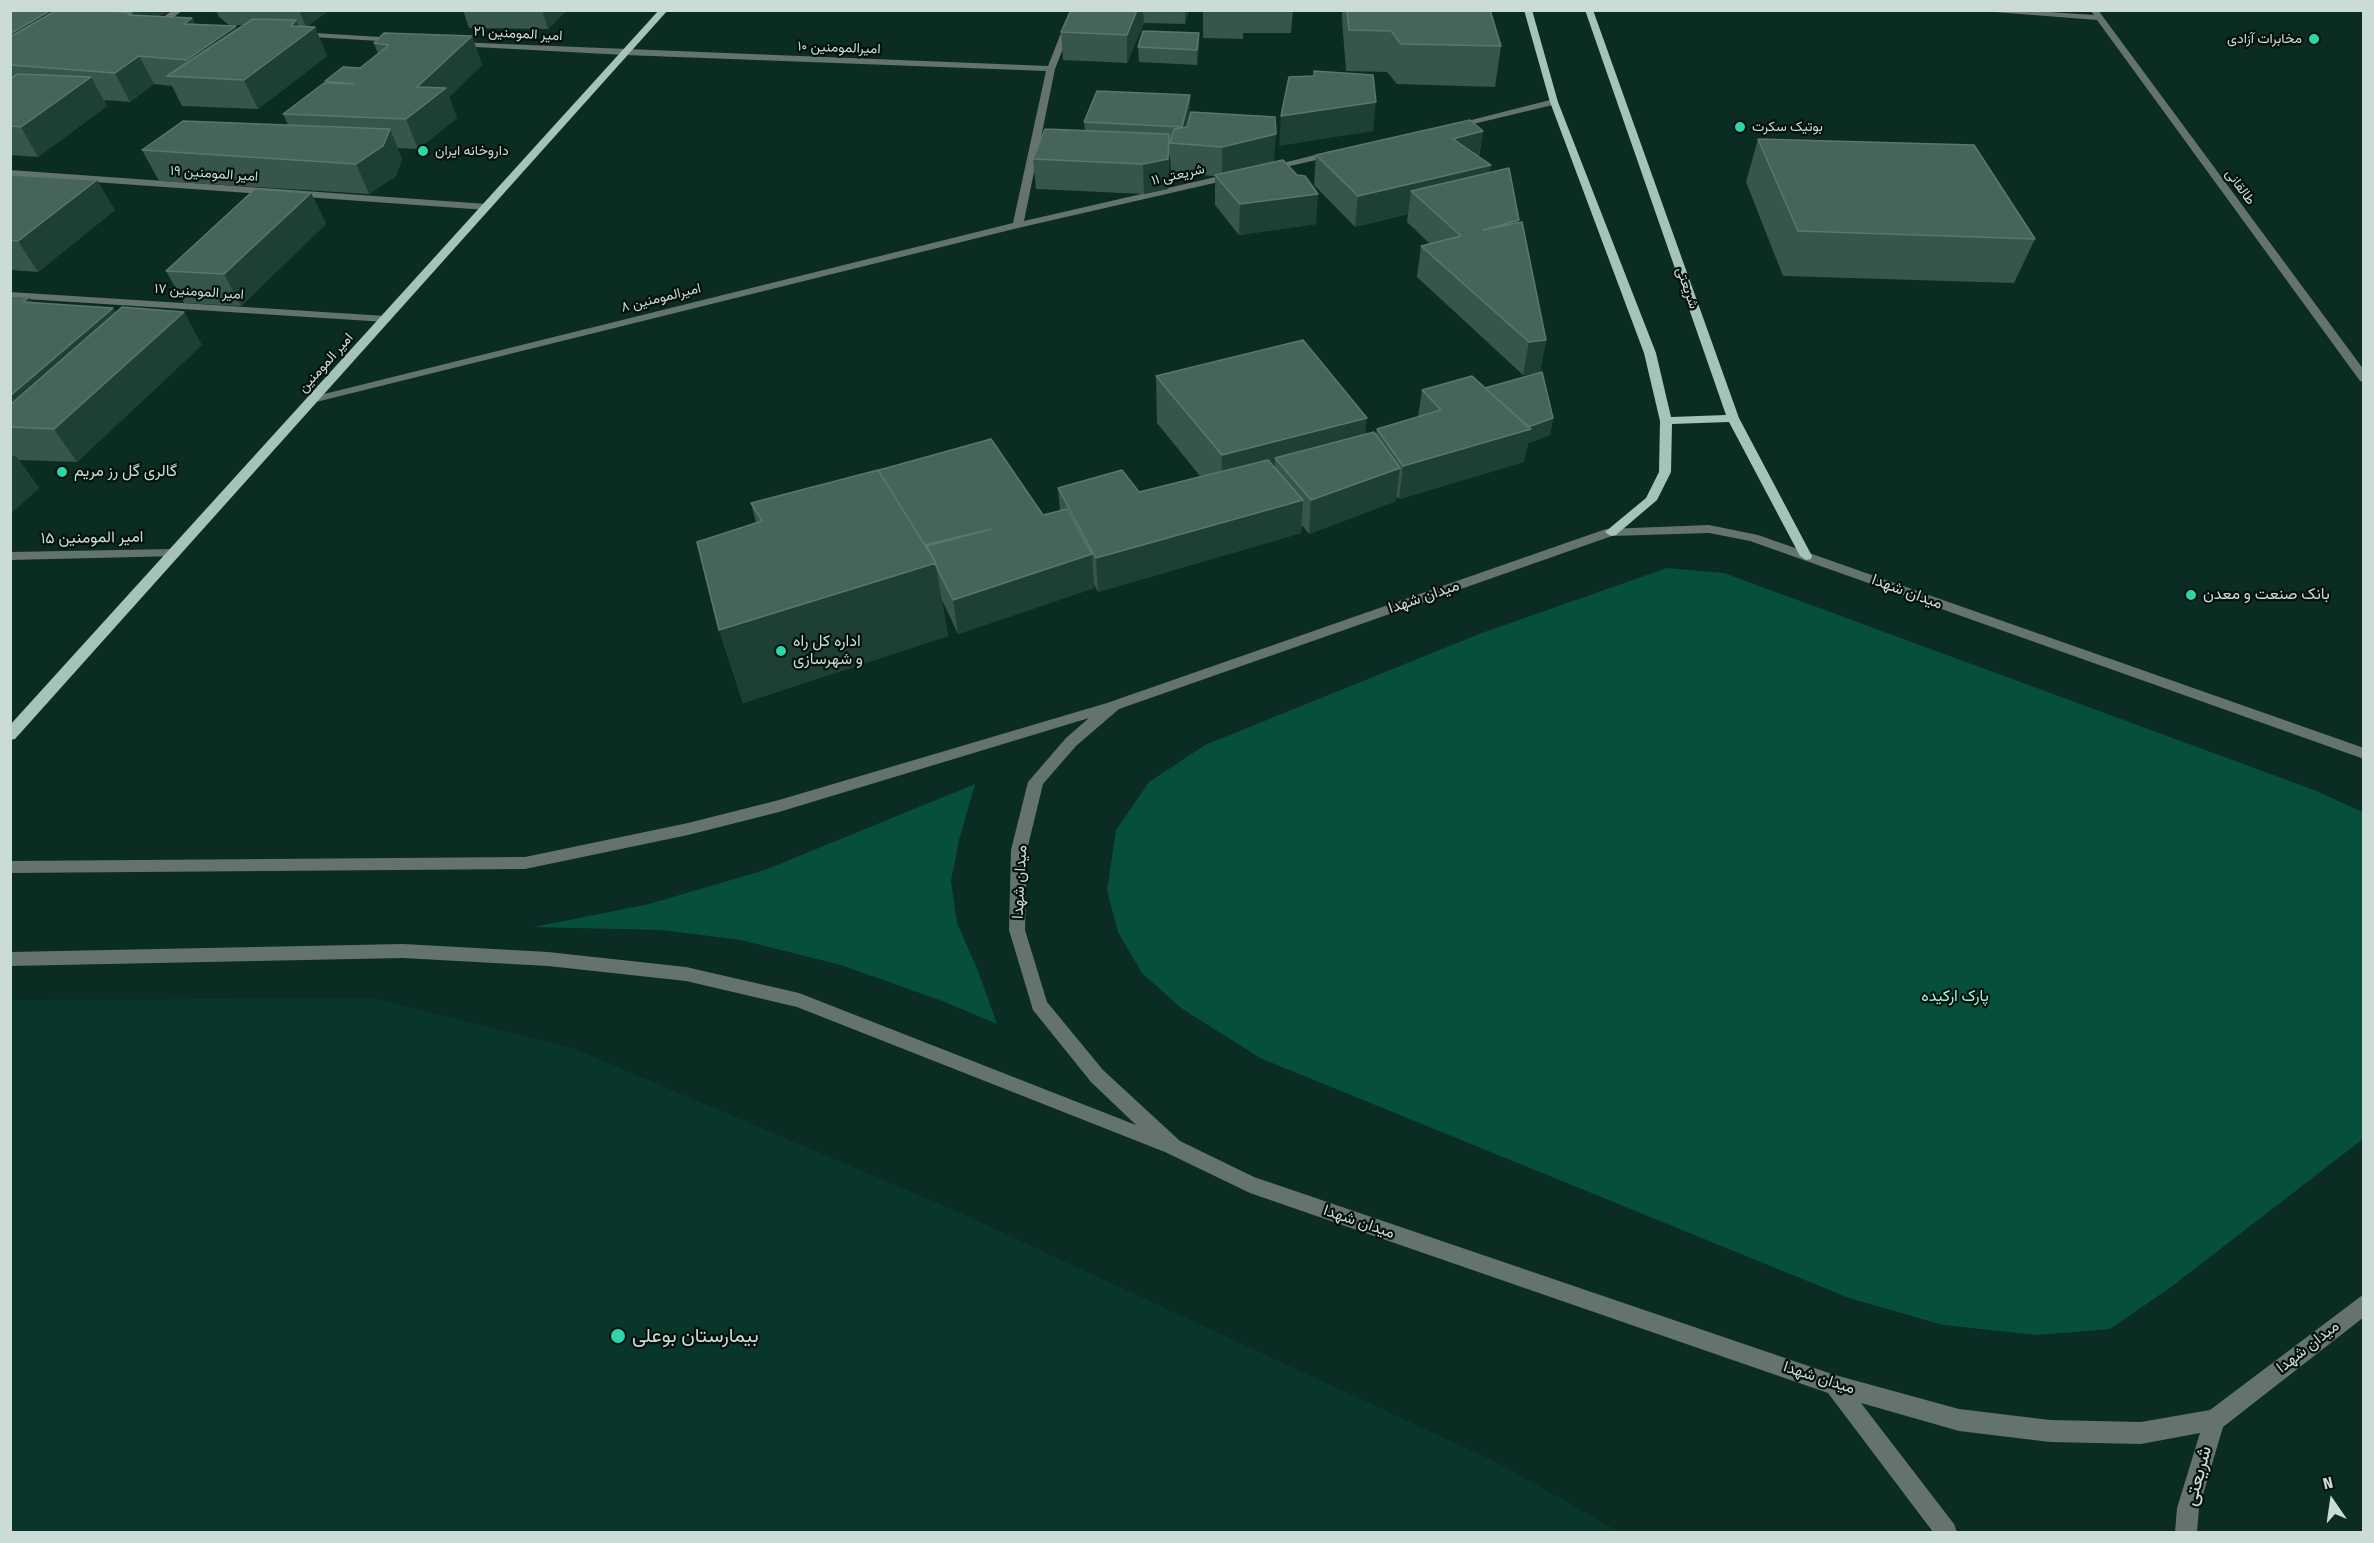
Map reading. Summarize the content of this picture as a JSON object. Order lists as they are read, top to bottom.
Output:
{
  "streets": {
    "main road": ["شریعتی", "امیر المومنین"],
    "street": [
      "امیر المومنین ۲۱",
      "امیرالمومنین ۱۰",
      "امیر المومنین ۱۹",
      "شریعتی ۱۱",
      "طالقانی",
      "امیر المومنین ۱۷",
      "امیرالمومنین ۸",
      "امیر المومنین ۱۵",
      "میدان شهدا"
    ]
  },
  "crossings": [
    ["امیر المومنین ۲۱", "امیرالمومنین ۱۰"],
    ["امیر المومنین ۲۱", "امیر المومنین"],
    ["امیرالمومنین ۱۰", "امیر المومنین"],
    ["امیر المومنین ۱۹", "امیر المومنین"],
    ["شریعتی ۱۱", "امیرالمومنین ۸"],
    ["شریعتی", "میدان شهدا"],
    ["امیر المومنین ۱۷", "امیر المومنین"],
    ["امیرالمومنین ۸", "امیر المومنین"],
    ["امیر المومنین", "امیر المومنین ۱۵"]
  ],
  "parks": ["پارک ارکیده"],
  "places": [
    "مخابرات آزادی",
    "بوتیک سکرت",
    "داروخانه ایران",
    "گالری گل رز مریم",
    "بانک صنعت و معدن",
    "اداره کل راه و شهرسازی",
    "بیمارستان بوعلی"
  ],
  "north": "top"
}
